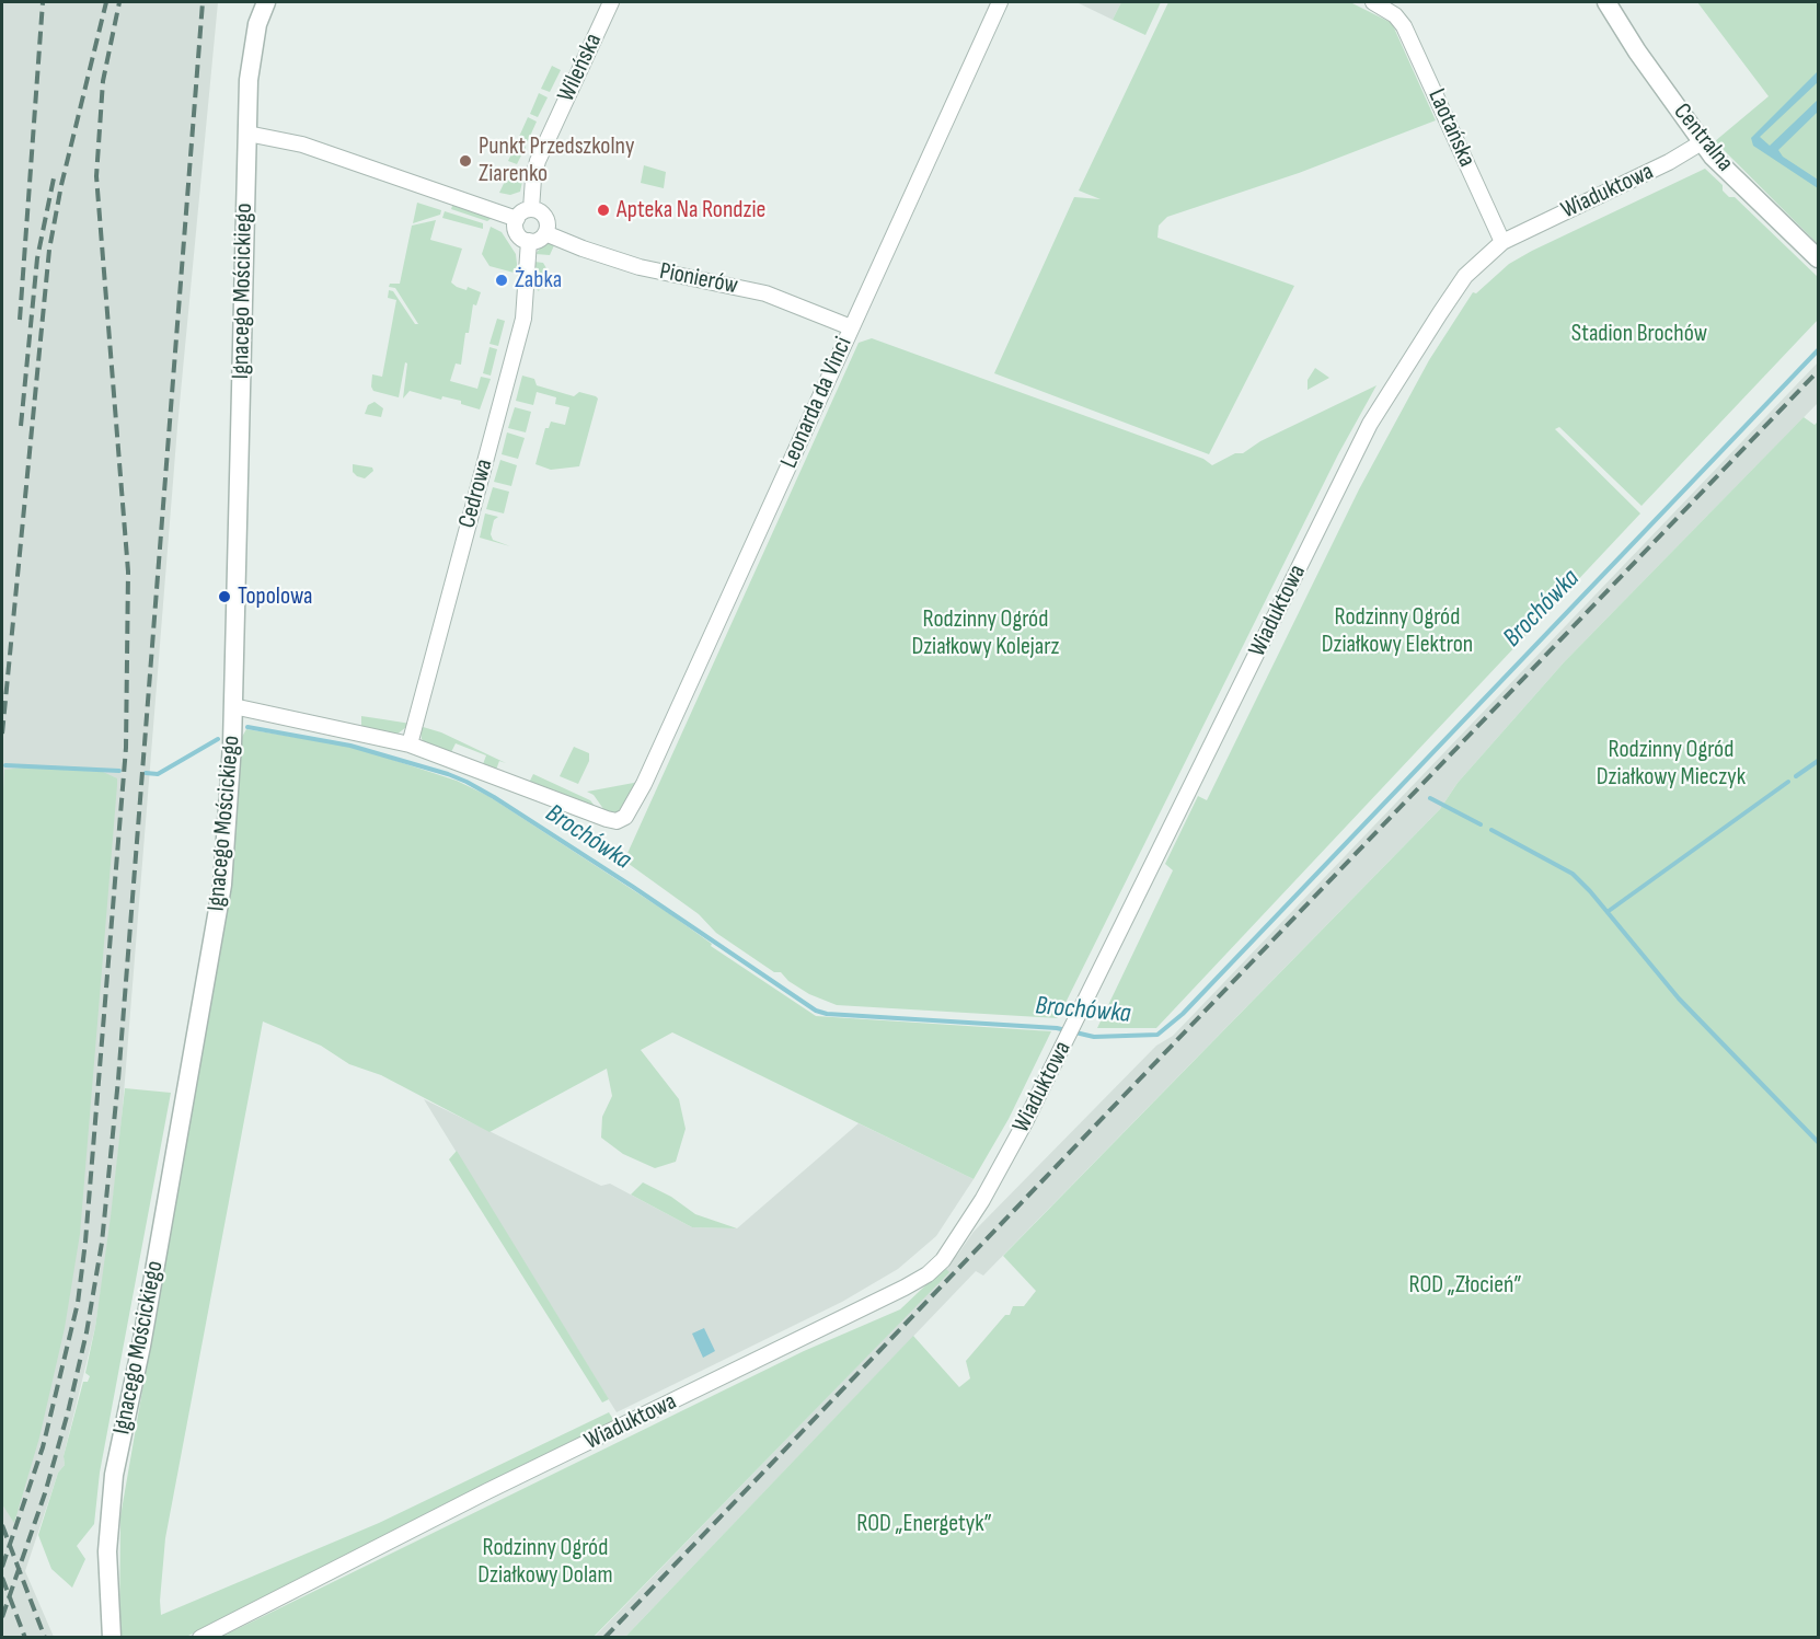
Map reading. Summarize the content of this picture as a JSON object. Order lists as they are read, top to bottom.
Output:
{
  "streets": {
    "street": [
      "Wileńska",
      "Laotańska",
      "Centralna",
      "Wiaduktowa",
      "Pionierów",
      "Ignacego Mościckiego",
      "Leonarda da Vinci",
      "Cedrowa"
    ]
  },
  "crossings": [
    ["Wileńska", "Pionierów"],
    ["Wileńska", "Cedrowa"],
    ["Laotańska", "Wiaduktowa"],
    ["Centralna", "Wiaduktowa"],
    ["Pionierów", "Leonarda da Vinci"],
    ["Pionierów", "Cedrowa"],
    ["Leonarda da Vinci", "Cedrowa"]
  ],
  "water": ["Brochówka"],
  "parks": [
    "Stadion Brochów",
    "Rodzinny Ogród Działkowy Elektron",
    "Rodzinny Ogród Działkowy Kolejarz",
    "Rodzinny Ogród Działkowy Mieczyk",
    "ROD „Złocień”",
    "ROD „Energetyk”",
    "Rodzinny Ogród Działkowy Dolam"
  ],
  "places": [
    "Punkt Przedszkolny Ziarenko",
    "Apteka Na Rondzie",
    "Żabka",
    "Topolowa"
  ]
}
